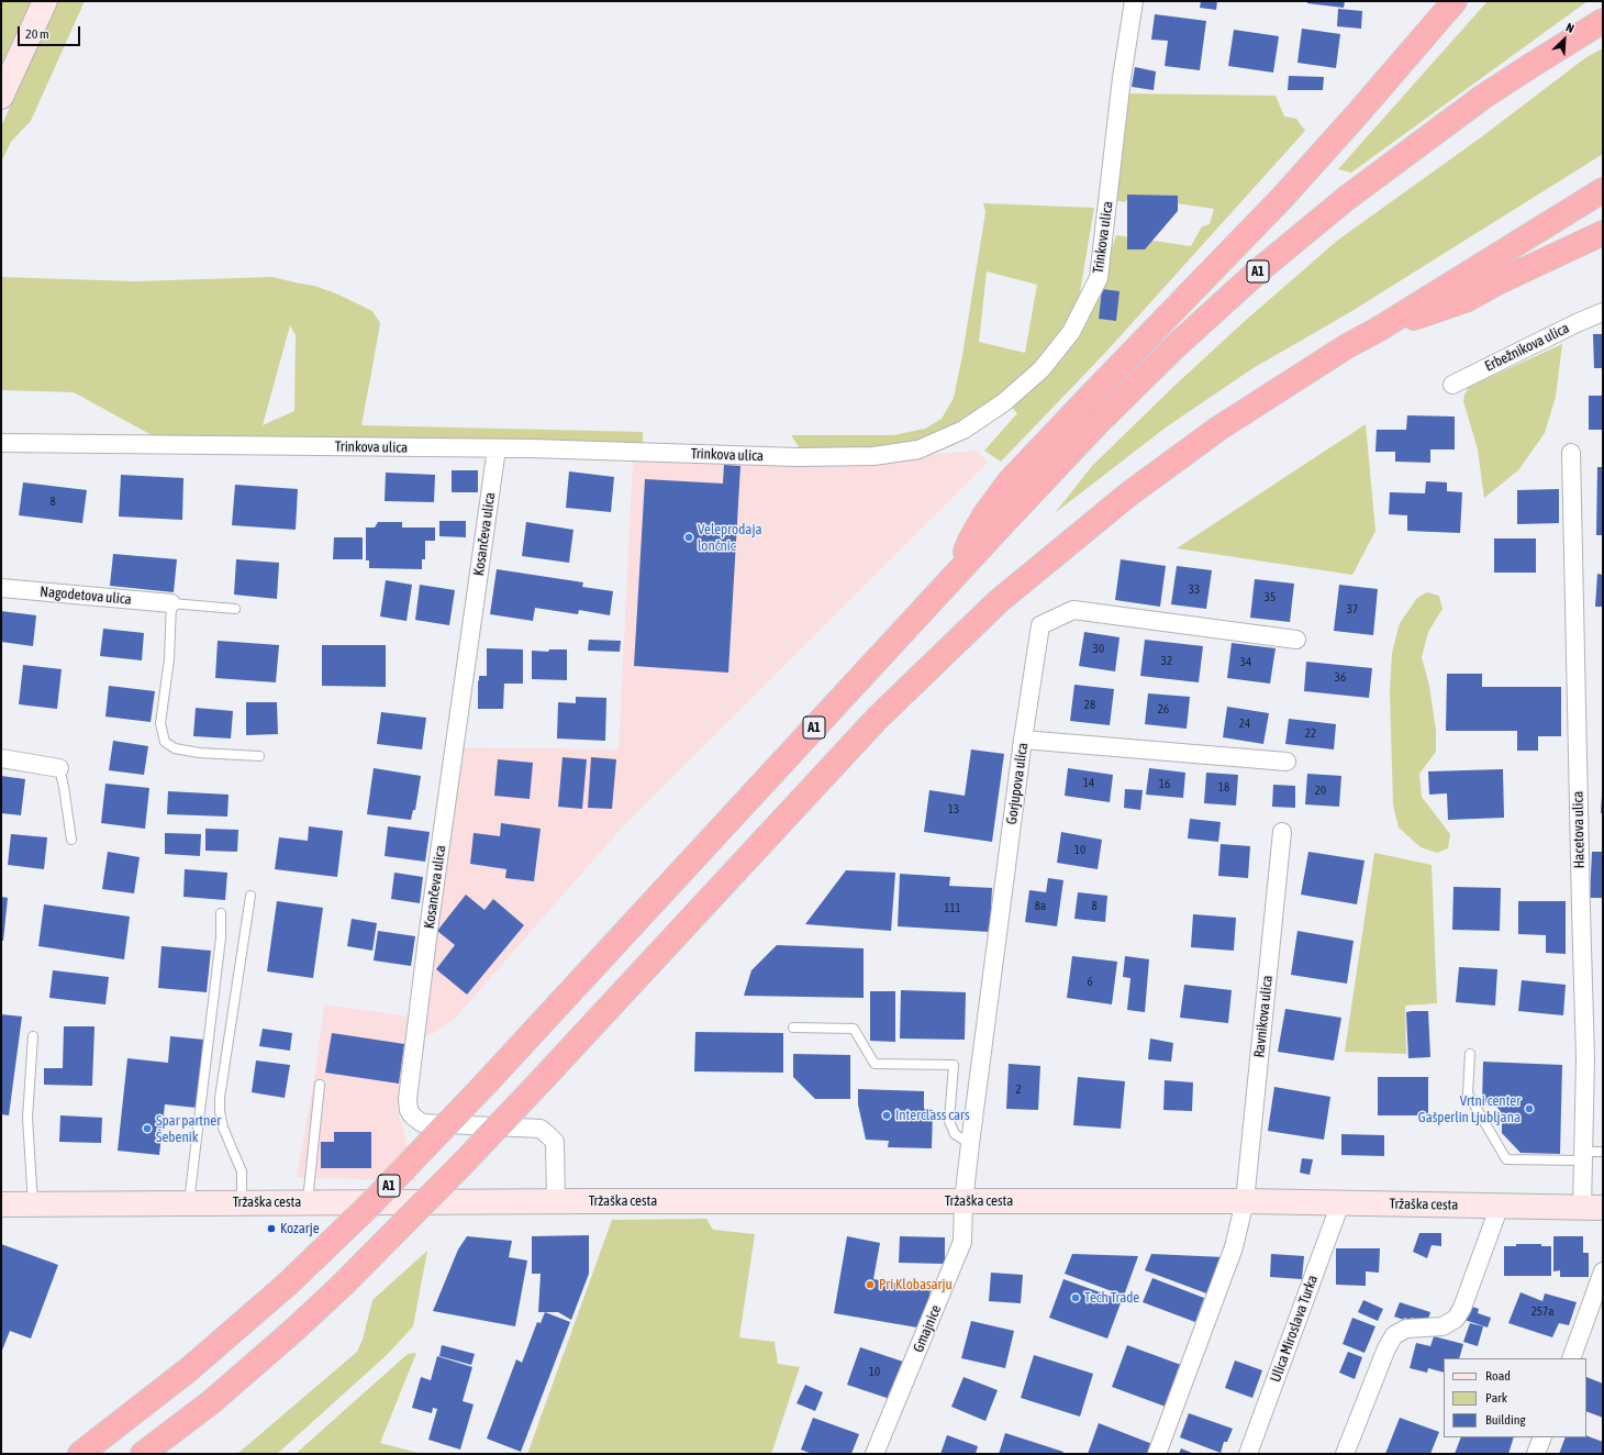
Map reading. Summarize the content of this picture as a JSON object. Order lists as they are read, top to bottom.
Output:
{
  "streets": {
    "highway": ["A1"],
    "main road": ["Tržaška cesta"],
    "street": [
      "Trinkova ulica",
      "Erbežnikova ulica",
      "Kosančeva ulica",
      "Nagodetova ulica",
      "Gorjupova ulica",
      "Hacetova ulica",
      "Ravnikova ulica",
      "Gmajnice",
      "Ulica Miroslava Turka"
    ]
  },
  "crossings": [
    ["Trinkova ulica", "Kosančeva ulica"],
    ["Kosančeva ulica", "Tržaška cesta"],
    ["Gorjupova ulica", "Tržaška cesta"],
    ["Gorjupova ulica", "Gmajnice"],
    ["Hacetova ulica", "Tržaška cesta"],
    ["Ravnikova ulica", "Tržaška cesta"],
    ["Tržaška cesta", "Gmajnice"],
    ["Tržaška cesta", "Ulica Miroslava Turka"]
  ],
  "places": [
    "Veleprodaja lončnic",
    "Vrtni center Gašperlin Ljubljana",
    "Interclass cars",
    "Spar partner Šebenik",
    "Kozarje",
    "Pri Klobasarju",
    "Tech Trade"
  ],
  "house_numbers": [
    "8",
    "33",
    "35",
    "37",
    "30",
    "32",
    "34",
    "36",
    "28",
    "26",
    "24",
    "22",
    "14",
    "16",
    "18",
    "20",
    "13",
    "10",
    "8a",
    "8",
    "111",
    "6",
    "2",
    "257a",
    "10"
  ],
  "legend": ["Road", "Park", "Building"],
  "scale_bar": "20 m",
  "north": "top right"
}
